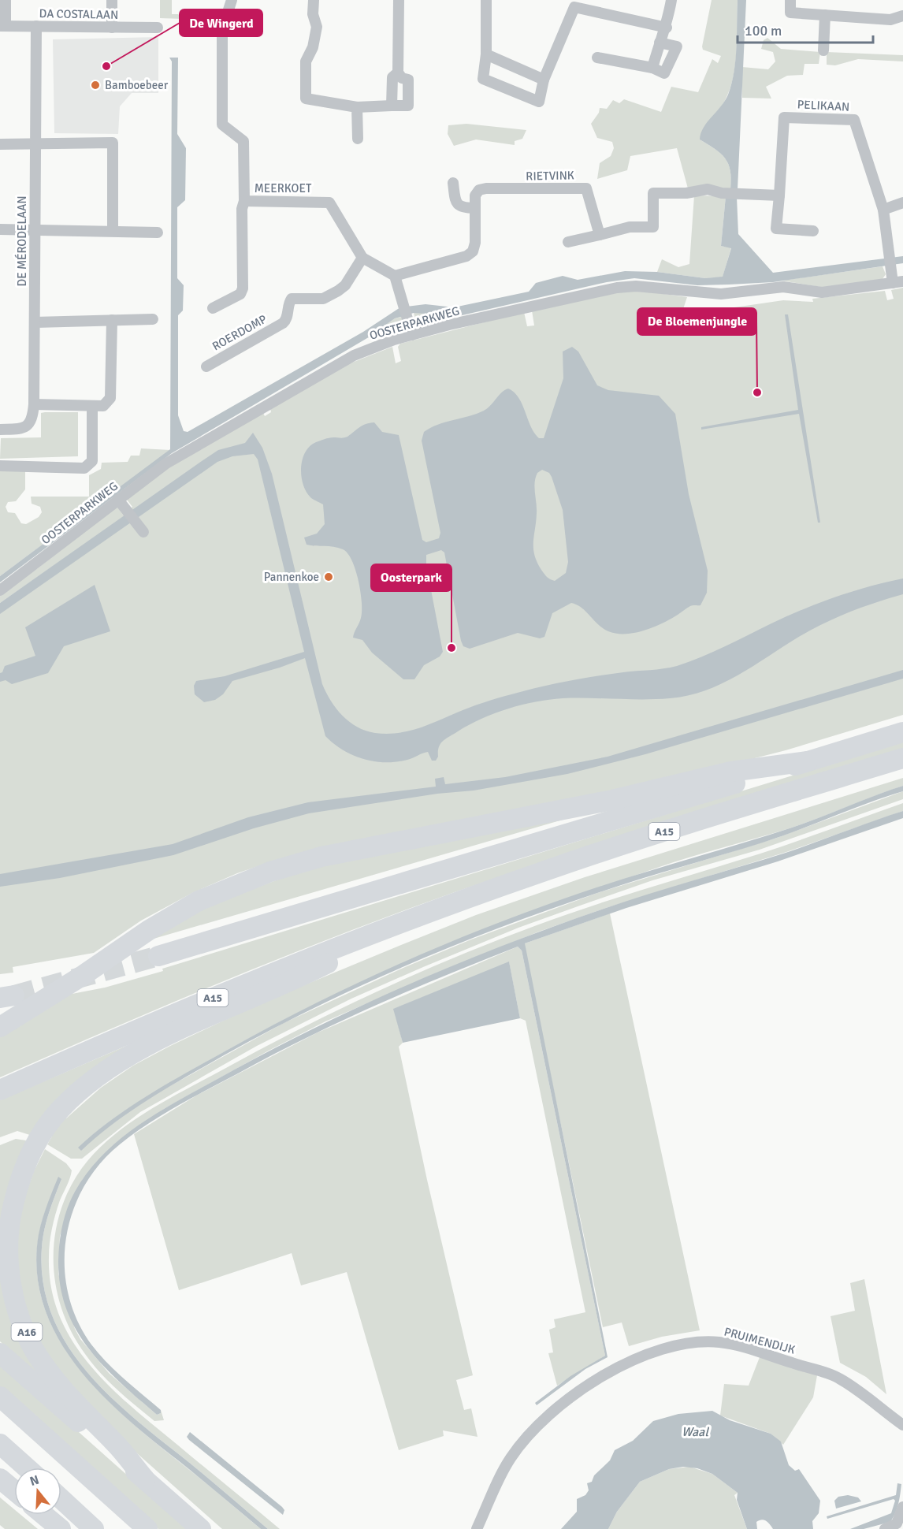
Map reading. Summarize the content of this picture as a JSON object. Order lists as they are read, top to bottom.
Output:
{
  "streets": {
    "highway": ["A15", "A16"],
    "street": [
      "DA COSTALAAN",
      "PELIKAAN",
      "RIETVINK",
      "MEERKOET",
      "DE MÉRODELAAN",
      "OOSTERPARKWEG",
      "ROERDOMP",
      "PRUIMENDIJK"
    ]
  },
  "crossings": [
    ["DA COSTALAAN", "DE MÉRODELAAN"],
    ["PELIKAAN", "OOSTERPARKWEG"],
    ["RIETVINK", "MEERKOET"],
    ["MEERKOET", "ROERDOMP"],
    ["A15", "A16"]
  ],
  "water": ["Waal"],
  "places": [
    "De Wingerd",
    "Bamboebeer",
    "De Bloemenjungle",
    "Pannenkoe",
    "Oosterpark"
  ],
  "scale_bar": "100 m",
  "north": "top"
}
